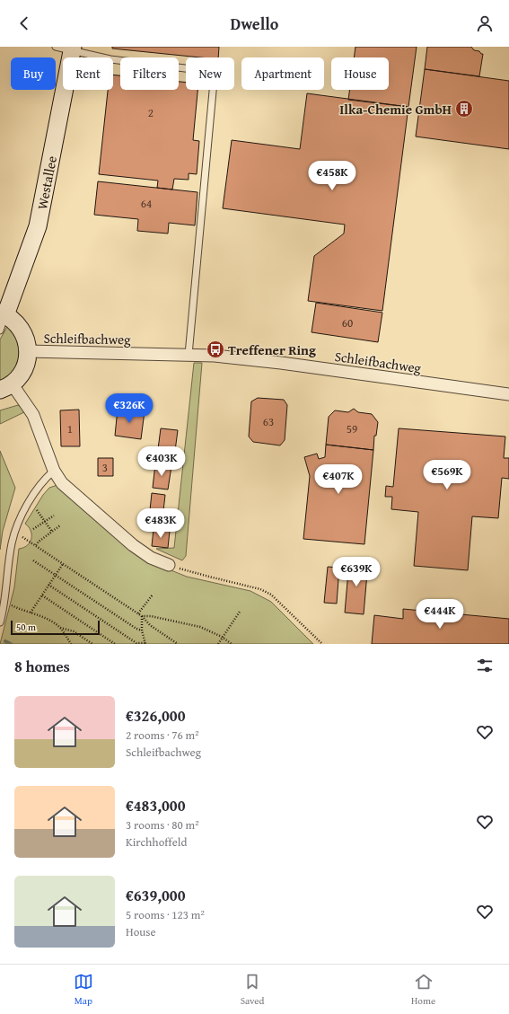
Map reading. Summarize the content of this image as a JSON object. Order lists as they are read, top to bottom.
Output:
{
  "streets": {
    "main road": ["Westallee"],
    "street": ["Schleifbachweg"]
  },
  "places": {
    "building": ["Ilka-Chemie GmbH"],
    "bus stop": ["Treffener Ring"]
  },
  "house_numbers": [
    "2",
    "64",
    "60",
    "63",
    "1",
    "59",
    "3"
  ],
  "scale_bar": "50 m",
  "page": {
    "header": "Dwello",
    "chip": [
      "Buy",
      "Rent",
      "Filters",
      "New",
      "Apartment",
      "House"
    ],
    "price": [
      "€458K",
      "€326K",
      "€403K",
      "€569K",
      "€407K",
      "€483K",
      "€639K",
      "€444K"
    ],
    "scale": "50 m",
    "heading": "8 homes",
    "list": [
      {
        "name": "€326,000",
        "note": "2 rooms · 76 m² · Schleifbachweg"
      },
      {
        "name": "€483,000",
        "note": "3 rooms · 80 m² · Kirchhoffeld"
      },
      {
        "name": "€639,000",
        "note": "5 rooms · 123 m² · House"
      }
    ],
    "tabs": ["Map", "Saved", "Home"]
  }
}
